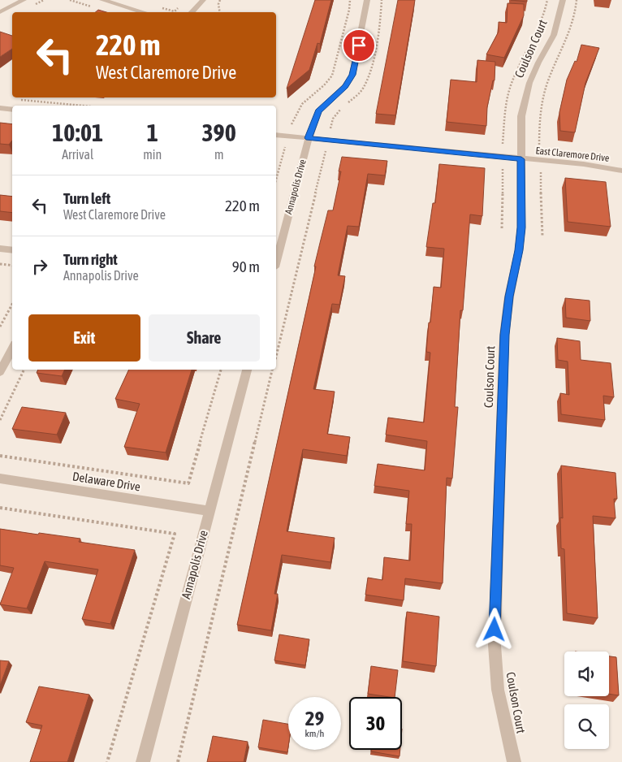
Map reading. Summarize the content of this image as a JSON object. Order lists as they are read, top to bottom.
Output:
{
  "streets": {
    "street": [
      "Coulson Court",
      "East Claremore Drive",
      "Annapolis Drive",
      "Delaware Drive"
    ]
  },
  "crossings": [
    ["Coulson Court", "East Claremore Drive"],
    ["East Claremore Drive", "Annapolis Drive"],
    ["Annapolis Drive", "Delaware Drive"]
  ],
  "page": {
    "turn": ["220 m", "West Claremore Drive"],
    "eta": [
      "10:01",
      "Arrival",
      "1",
      "min",
      "390",
      "m"
    ],
    "list": [
      {
        "name": "Turn left",
        "note": "West Claremore Drive",
        "value": "220 m"
      },
      {
        "name": "Turn right",
        "note": "Annapolis Drive",
        "value": "90 m"
      }
    ],
    "buttons": ["Exit", "Share"],
    "speed": "29 km/h",
    "limit": "30"
  }
}
